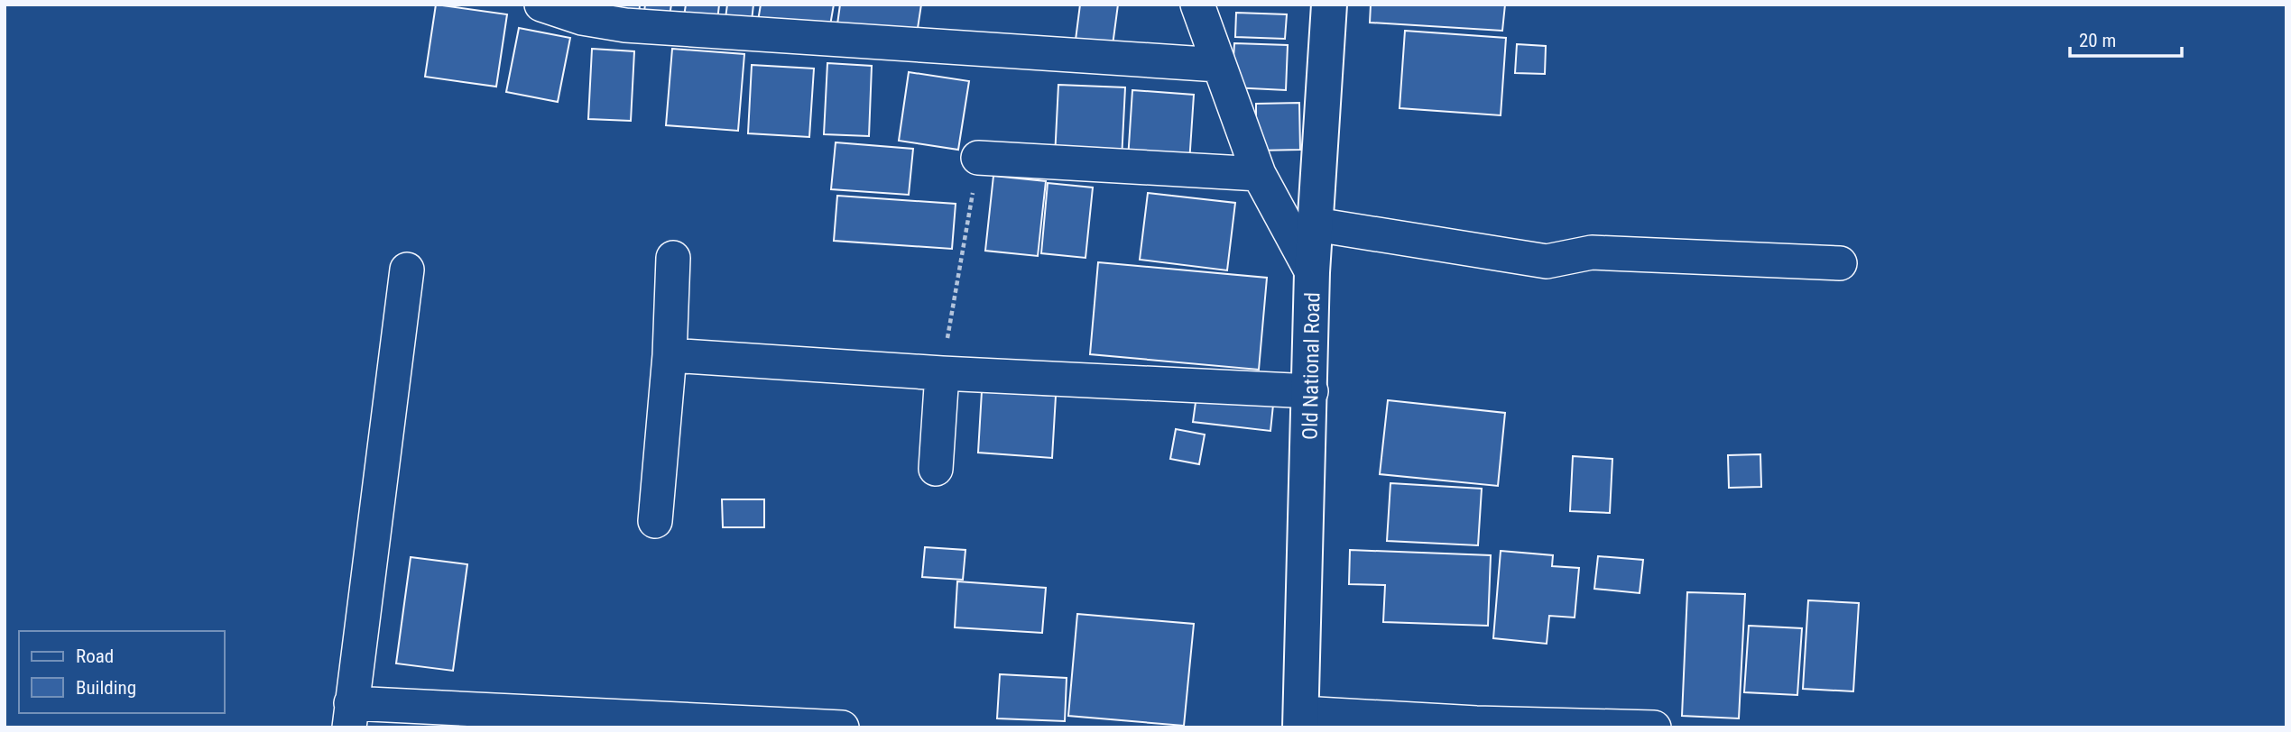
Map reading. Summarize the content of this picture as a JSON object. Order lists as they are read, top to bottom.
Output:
{
  "streets": {
    "main road": ["Old National Road"]
  },
  "legend": ["Road", "Building"],
  "scale_bar": "20 m"
}
